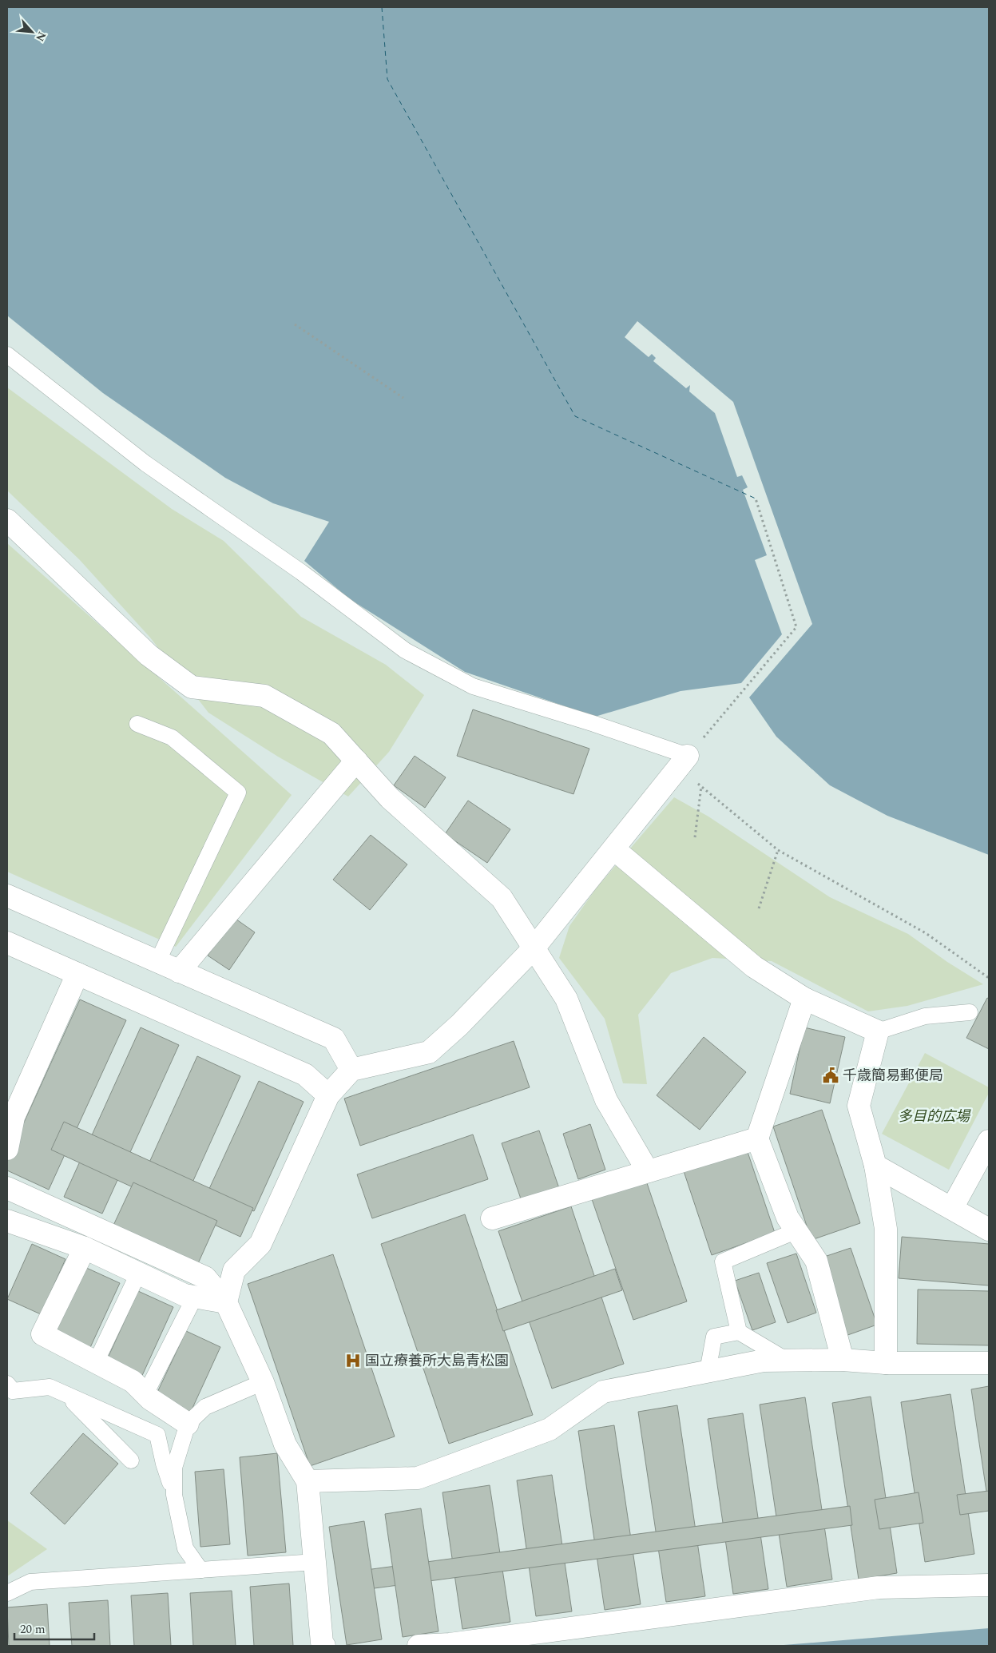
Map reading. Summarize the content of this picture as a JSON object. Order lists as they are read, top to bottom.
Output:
{
  "parks": ["多目的広場"],
  "places": {
    "public building": ["千歳簡易郵便局"],
    "hospital": ["国立療養所大島青松園"]
  },
  "scale_bar": "20 m",
  "north": "bottom right"
}
